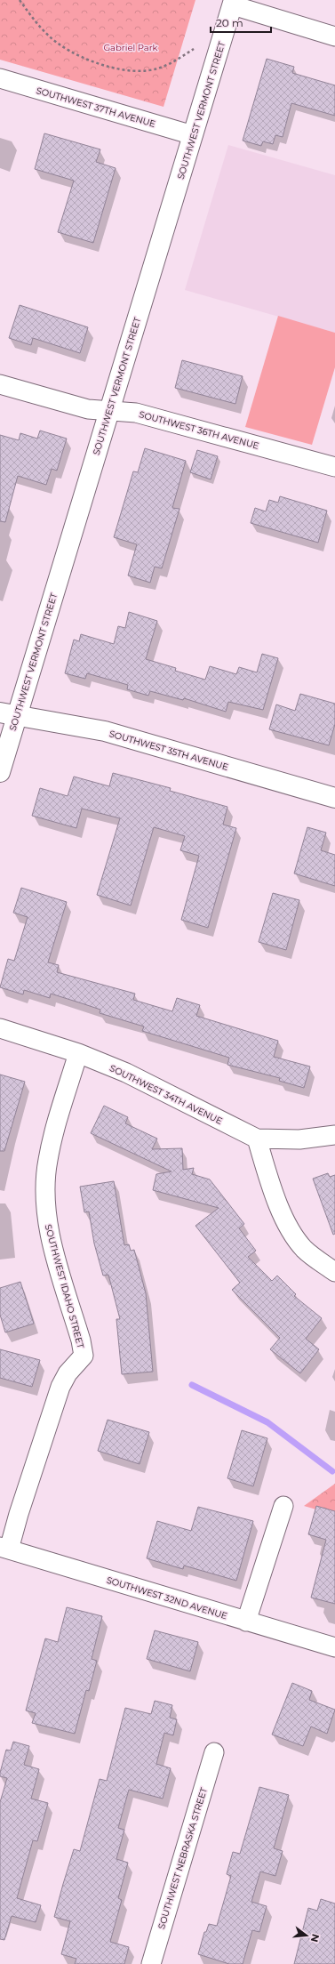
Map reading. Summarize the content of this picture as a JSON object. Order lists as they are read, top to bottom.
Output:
{
  "streets": {
    "main road": ["SOUTHWEST VERMONT STREET", "SOUTHWEST 35TH AVENUE"],
    "street": [
      "SOUTHWEST 37TH AVENUE",
      "SOUTHWEST 36TH AVENUE",
      "SOUTHWEST 34TH AVENUE",
      "SOUTHWEST IDAHO STREET",
      "SOUTHWEST 32ND AVENUE",
      "SOUTHWEST NEBRASKA STREET"
    ]
  },
  "crossings": [
    ["SOUTHWEST 37TH AVENUE", "SOUTHWEST VERMONT STREET"],
    ["SOUTHWEST VERMONT STREET", "SOUTHWEST 36TH AVENUE"],
    ["SOUTHWEST VERMONT STREET", "SOUTHWEST 35TH AVENUE"],
    ["SOUTHWEST 34TH AVENUE", "SOUTHWEST IDAHO STREET"],
    ["SOUTHWEST IDAHO STREET", "SOUTHWEST 32ND AVENUE"]
  ],
  "parks": ["Gabriel Park"],
  "scale_bar": "20 m",
  "north": "right"
}
